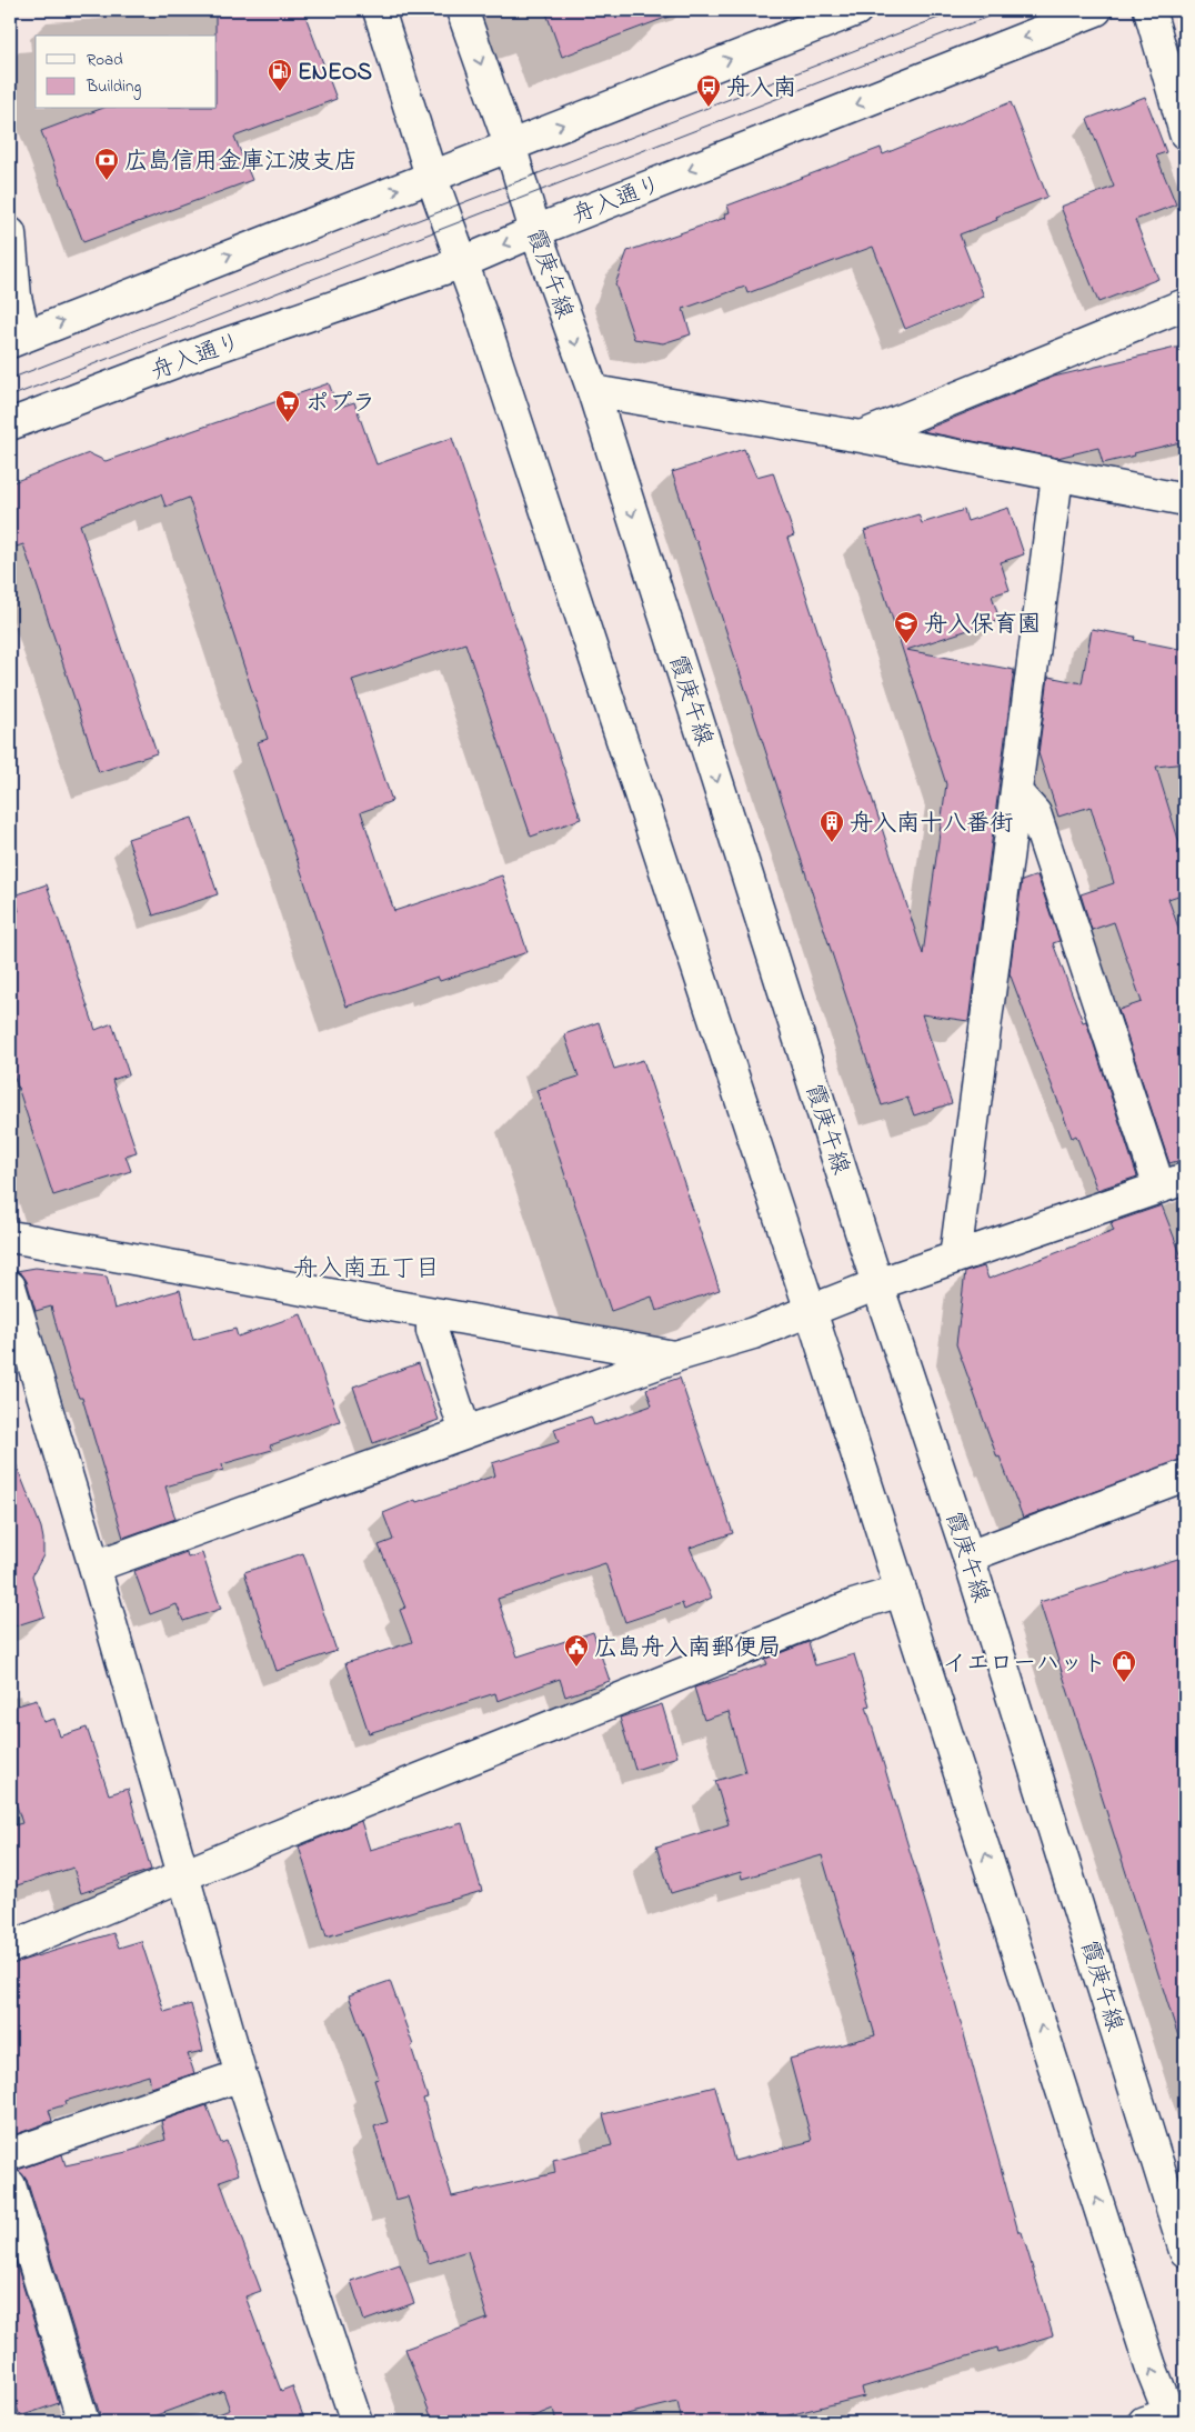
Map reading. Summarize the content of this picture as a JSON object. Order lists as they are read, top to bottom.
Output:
{
  "streets": {
    "street": ["舟入通り", "霞庚午線"]
  },
  "crossings": [
    ["舟入通り", "霞庚午線"]
  ],
  "districts": ["舟入南五丁目"],
  "places": {
    "fuel station": ["ENEOS"],
    "bus stop": ["舟入南"],
    "bank": ["広島信用金庫江波支店"],
    "supermarket": ["ポプラ"],
    "school or university": ["舟入保育園"],
    "building": ["舟入南十八番街"],
    "public building": ["広島舟入南郵便局"],
    "shop": ["イエローハット"]
  },
  "legend": ["Road", "Building"]
}
